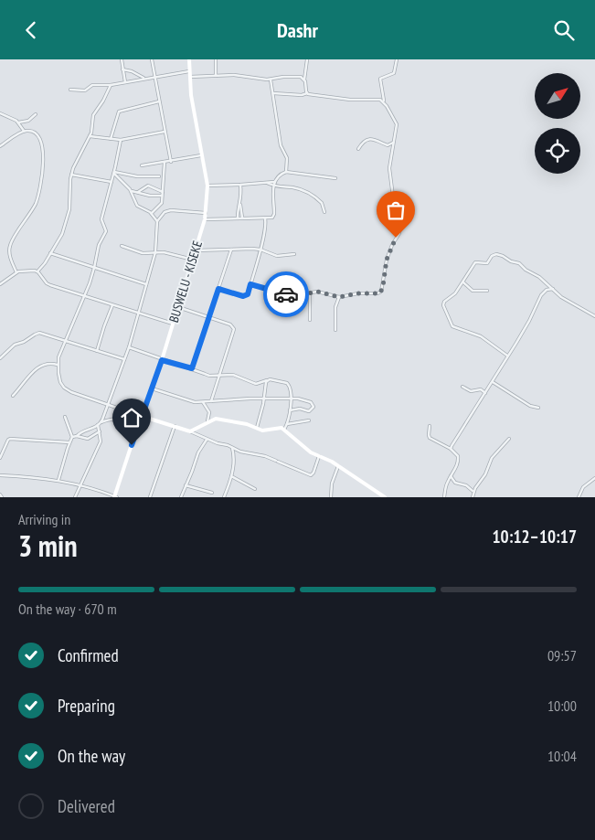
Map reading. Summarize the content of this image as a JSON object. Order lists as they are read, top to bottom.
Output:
{
  "streets": {
    "main road": ["BUSWELU - KISEKE"]
  },
  "north": "top right",
  "page": {
    "header": "Dashr",
    "heading": ["3 min", "Arriving in", "10:12–10:17"],
    "bar": "On the way · 670 m",
    "list": [
      ["Confirmed", "09:57"],
      ["Preparing", "10:00"],
      ["On the way", "10:04"],
      "Delivered"
    ]
  }
}
